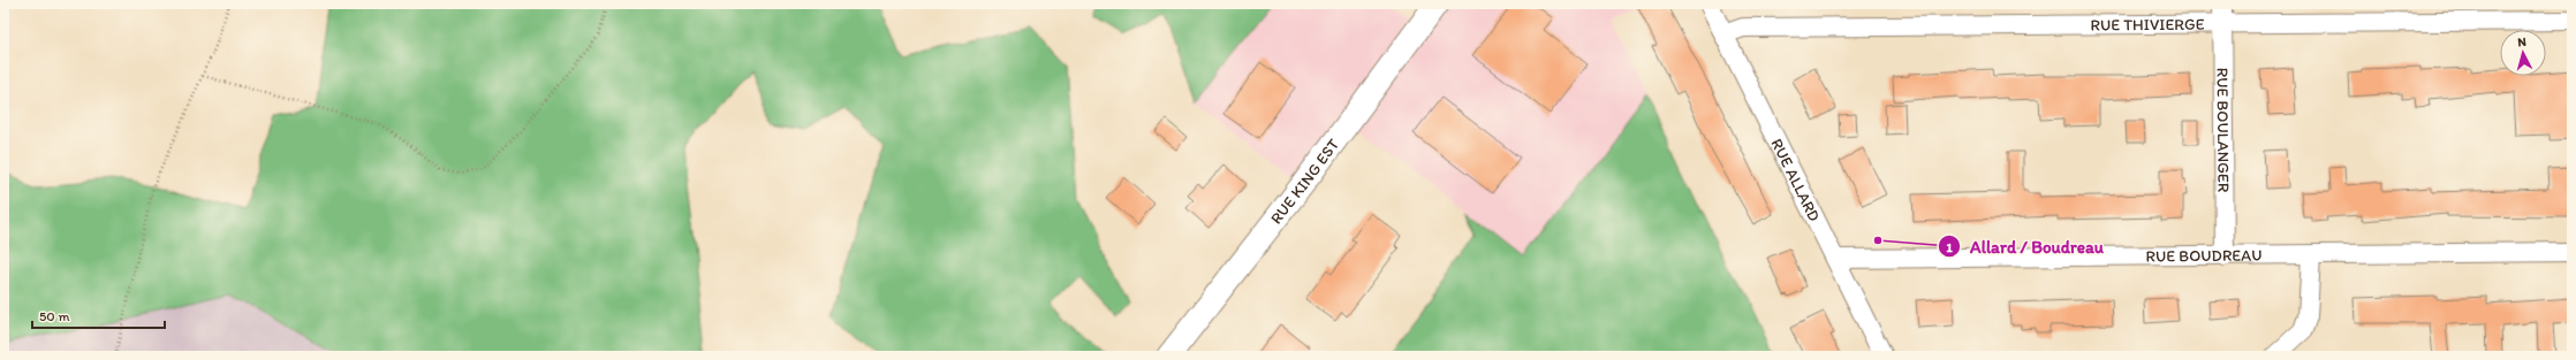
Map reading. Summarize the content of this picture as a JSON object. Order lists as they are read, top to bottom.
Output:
{
  "streets": {
    "main road": ["RUE KING EST"],
    "street": [
      "RUE THIVIERGE",
      "RUE BOULANGER",
      "RUE ALLARD",
      "RUE BOUDREAU"
    ]
  },
  "crossings": [
    ["RUE THIVIERGE", "RUE BOULANGER"],
    ["RUE THIVIERGE", "RUE ALLARD"],
    ["RUE BOULANGER", "RUE BOUDREAU"],
    ["RUE ALLARD", "RUE BOUDREAU"]
  ],
  "places": ["Allard / Boudreau"],
  "scale_bar": "50 m",
  "north": "top"
}
